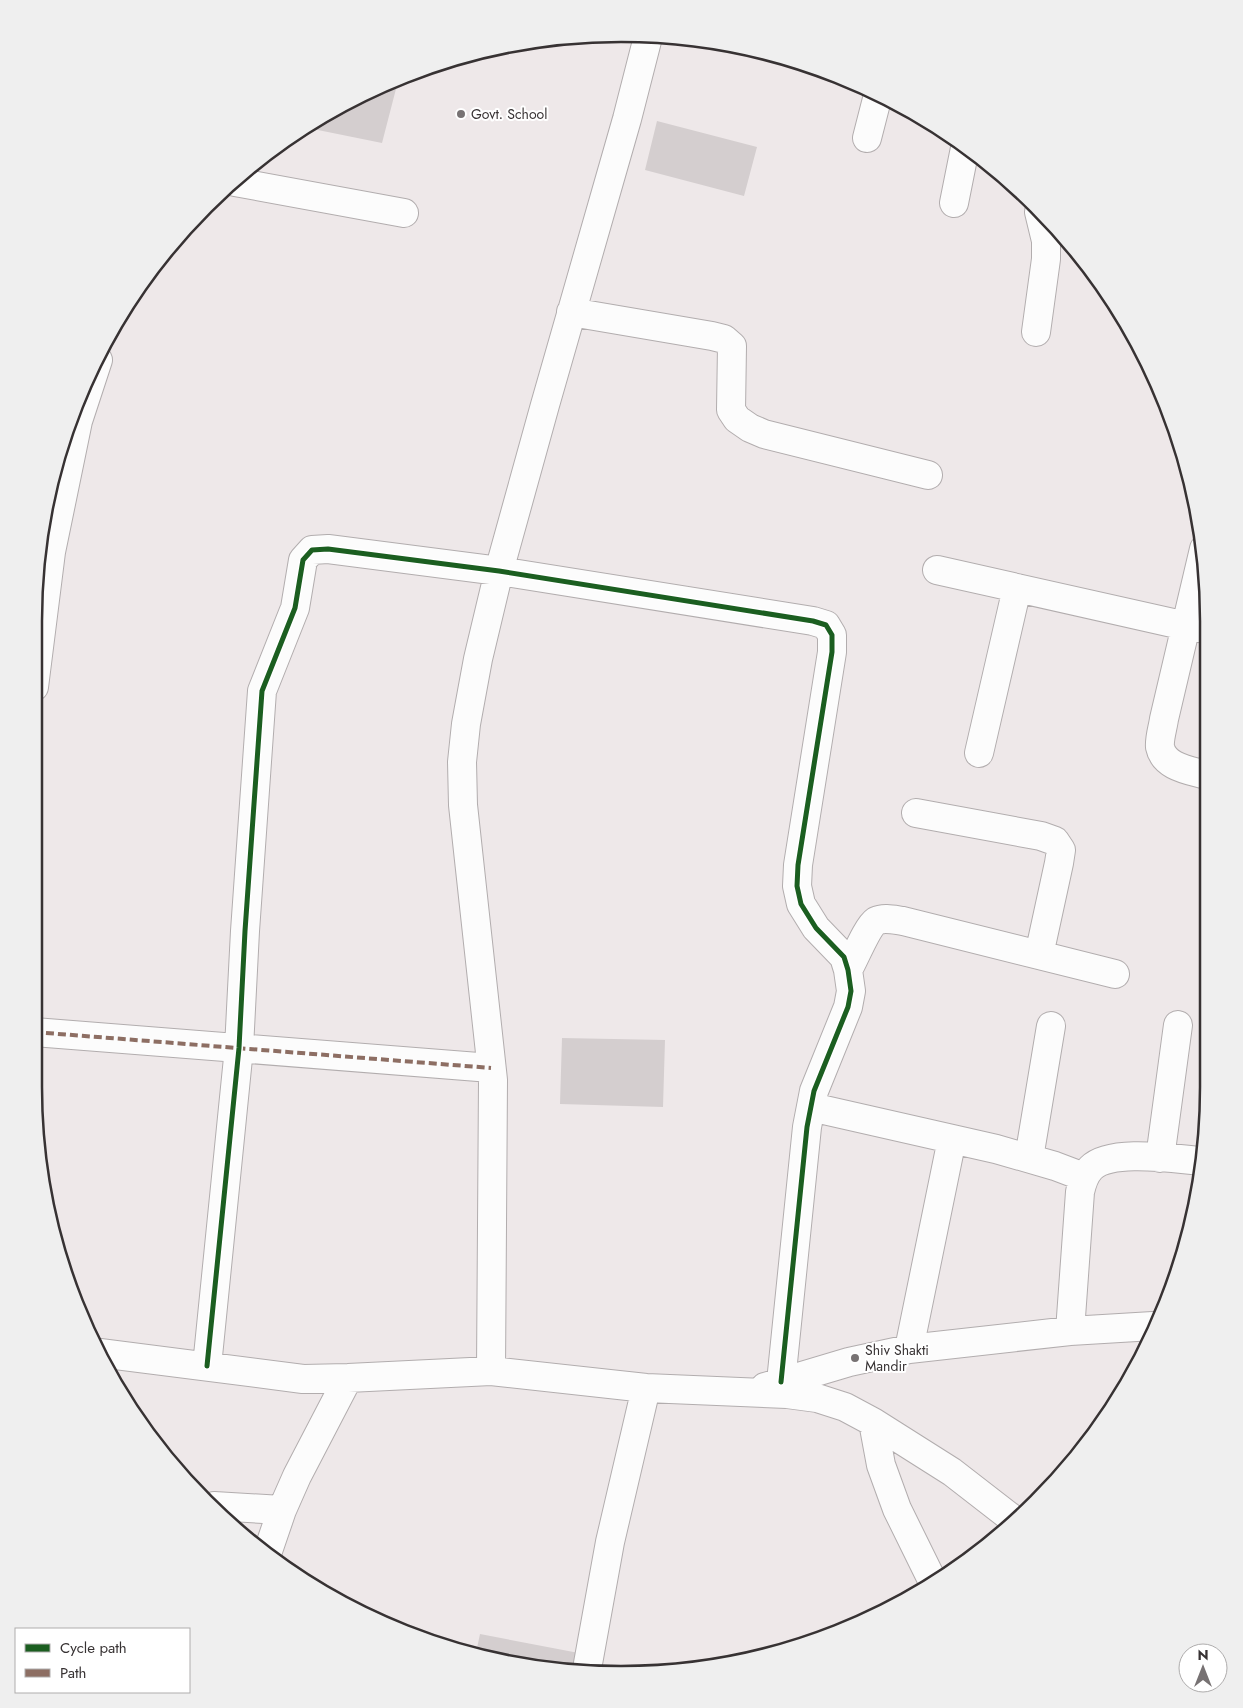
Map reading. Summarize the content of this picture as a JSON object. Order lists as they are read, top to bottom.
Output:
{
  "places": ["Govt. School", "Shiv Shakti Mandir"],
  "legend": ["Cycle path", "Path"],
  "north": "top"
}
